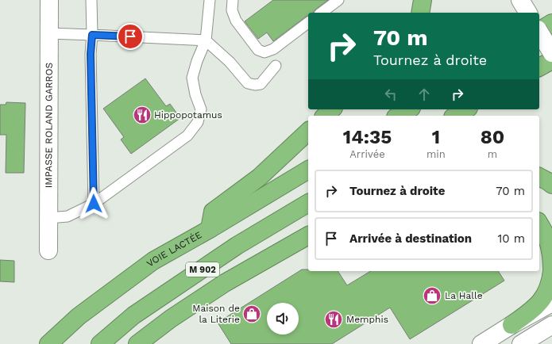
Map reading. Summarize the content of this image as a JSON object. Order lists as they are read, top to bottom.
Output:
{
  "streets": {
    "highway": ["VOIE LACTÉE", "M 902"],
    "street": ["IMPASSE ROLAND GARROS"]
  },
  "places": {
    "restaurant": ["Hippopotamus", "Memphis"],
    "shop": ["La Halle", "Maison de la Literie"]
  },
  "page": {
    "turn": ["70 m", "Tournez à droite"],
    "eta": [
      "14:35",
      "Arrivée",
      "1",
      "min",
      "80",
      "m"
    ],
    "list": [
      {
        "name": "Tournez à droite",
        "value": "70 m"
      },
      {
        "name": "Arrivée à destination",
        "value": "10 m"
      }
    ]
  }
}
